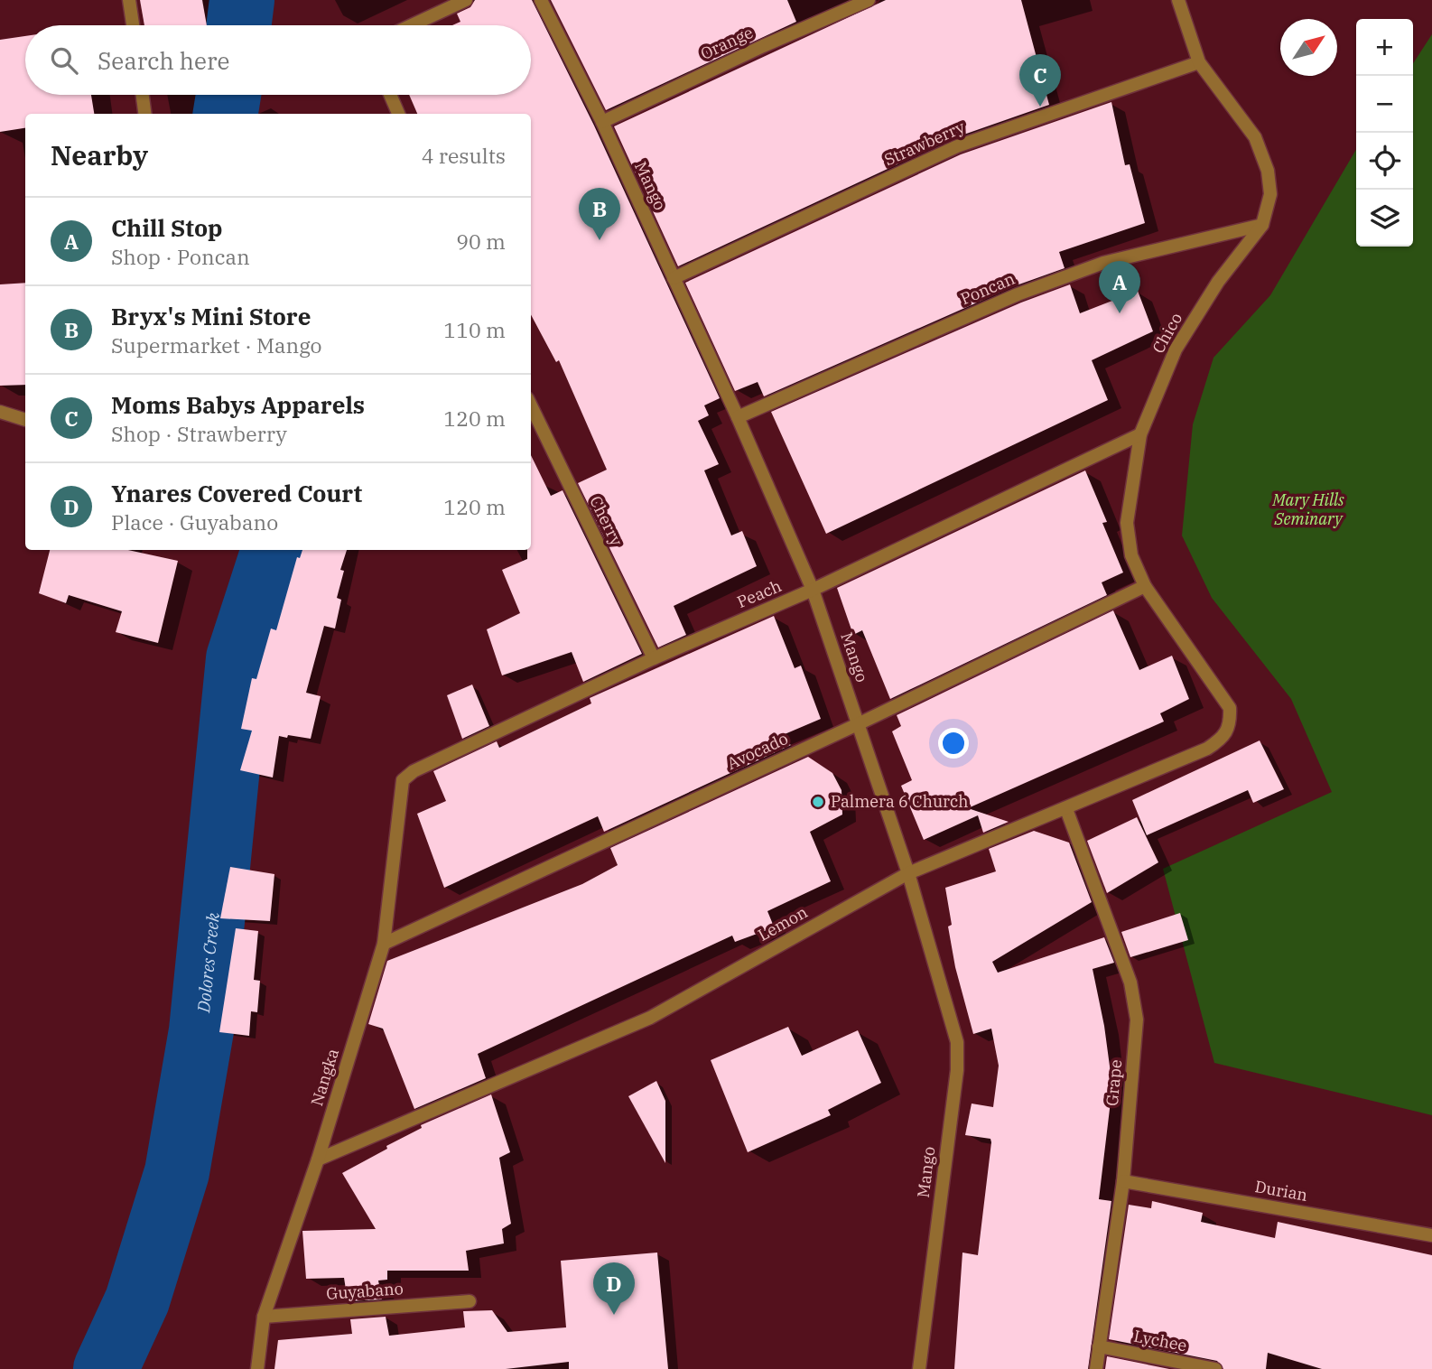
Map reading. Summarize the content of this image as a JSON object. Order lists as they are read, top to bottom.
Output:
{
  "streets": {
    "street": [
      "Orange",
      "Strawberry",
      "Mango",
      "Poncan",
      "Chico",
      "Cherry",
      "Peach",
      "Avocado",
      "Lemon",
      "Nangka",
      "Grape",
      "Durian",
      "Guyabano",
      "Lychee"
    ]
  },
  "crossings": [
    ["Orange", "Mango"],
    ["Strawberry", "Mango"],
    ["Strawberry", "Chico"],
    ["Mango", "Poncan"],
    ["Mango", "Peach"],
    ["Mango", "Avocado"],
    ["Mango", "Lemon"],
    ["Poncan", "Chico"],
    ["Chico", "Peach"],
    ["Chico", "Avocado"],
    ["Chico", "Lemon"],
    ["Cherry", "Peach"],
    ["Peach", "Nangka"],
    ["Avocado", "Nangka"],
    ["Lemon", "Nangka"],
    ["Lemon", "Grape"],
    ["Nangka", "Guyabano"],
    ["Grape", "Durian"],
    ["Grape", "Lychee"]
  ],
  "water": ["Dolores Creek"],
  "parks": ["Mary Hills Seminary"],
  "places": ["Palmera 6 Church"],
  "north": "top right",
  "page": {
    "map_buttons": ["+", "−"],
    "search": "Search here",
    "pins": [
      "C",
      "B",
      "A",
      "D"
    ],
    "heading": ["Nearby", "4 results"],
    "list": [
      {
        "mark": "A",
        "name": "Chill Stop",
        "note": "Shop · Poncan",
        "value": "90 m"
      },
      {
        "mark": "B",
        "name": "Bryx's Mini Store",
        "note": "Supermarket · Mango",
        "value": "110 m"
      },
      {
        "mark": "C",
        "name": "Moms Babys Apparels",
        "note": "Shop · Strawberry",
        "value": "120 m"
      },
      {
        "mark": "D",
        "name": "Ynares Covered Court",
        "note": "Place · Guyabano",
        "value": "120 m"
      }
    ]
  }
}
